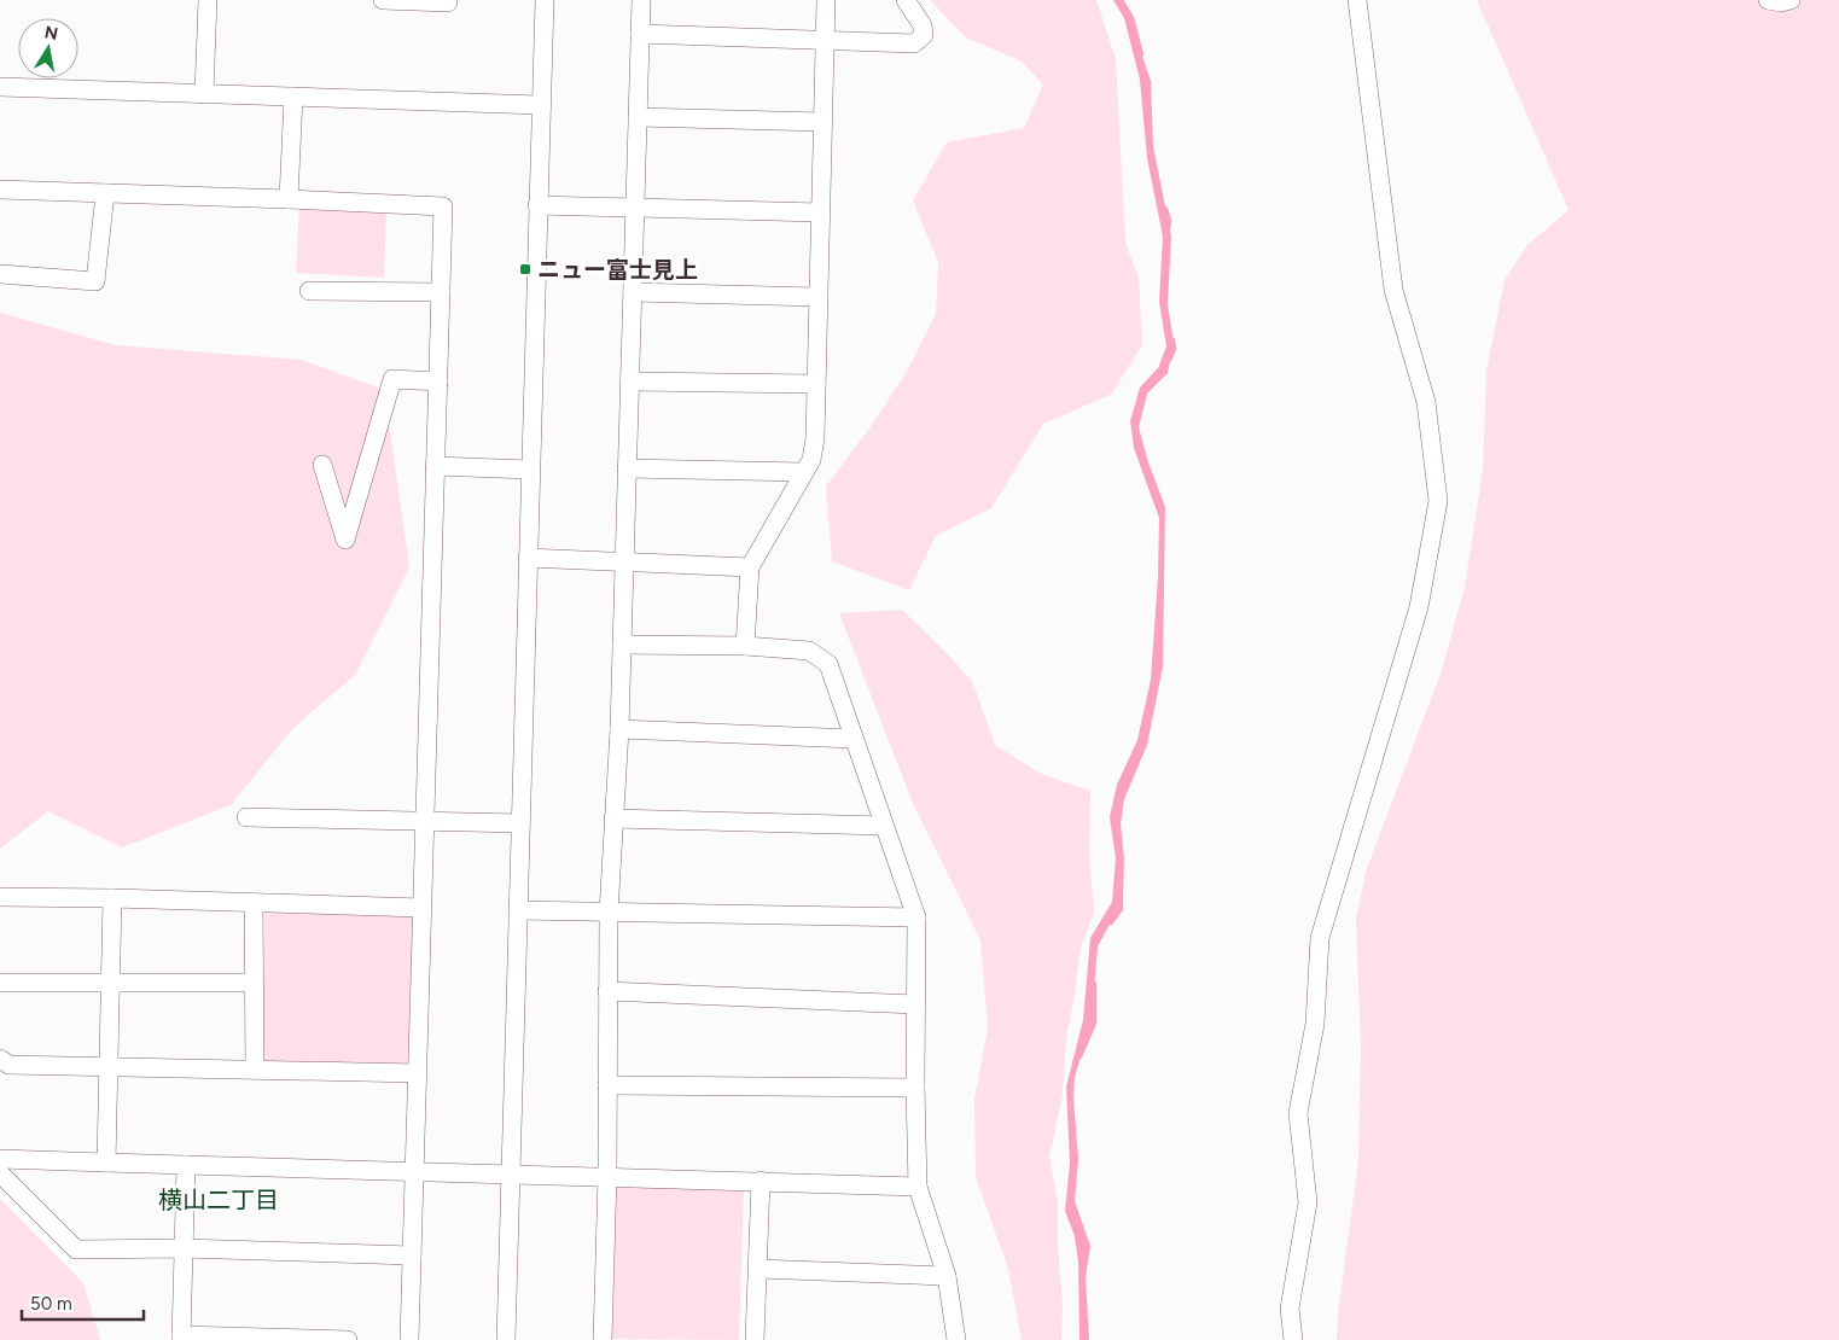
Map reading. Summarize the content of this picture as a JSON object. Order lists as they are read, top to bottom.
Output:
{
  "districts": ["横山二丁目"],
  "places": {
    "transit": ["ニュー富士見上"]
  },
  "scale_bar": "50 m",
  "north": "top"
}
